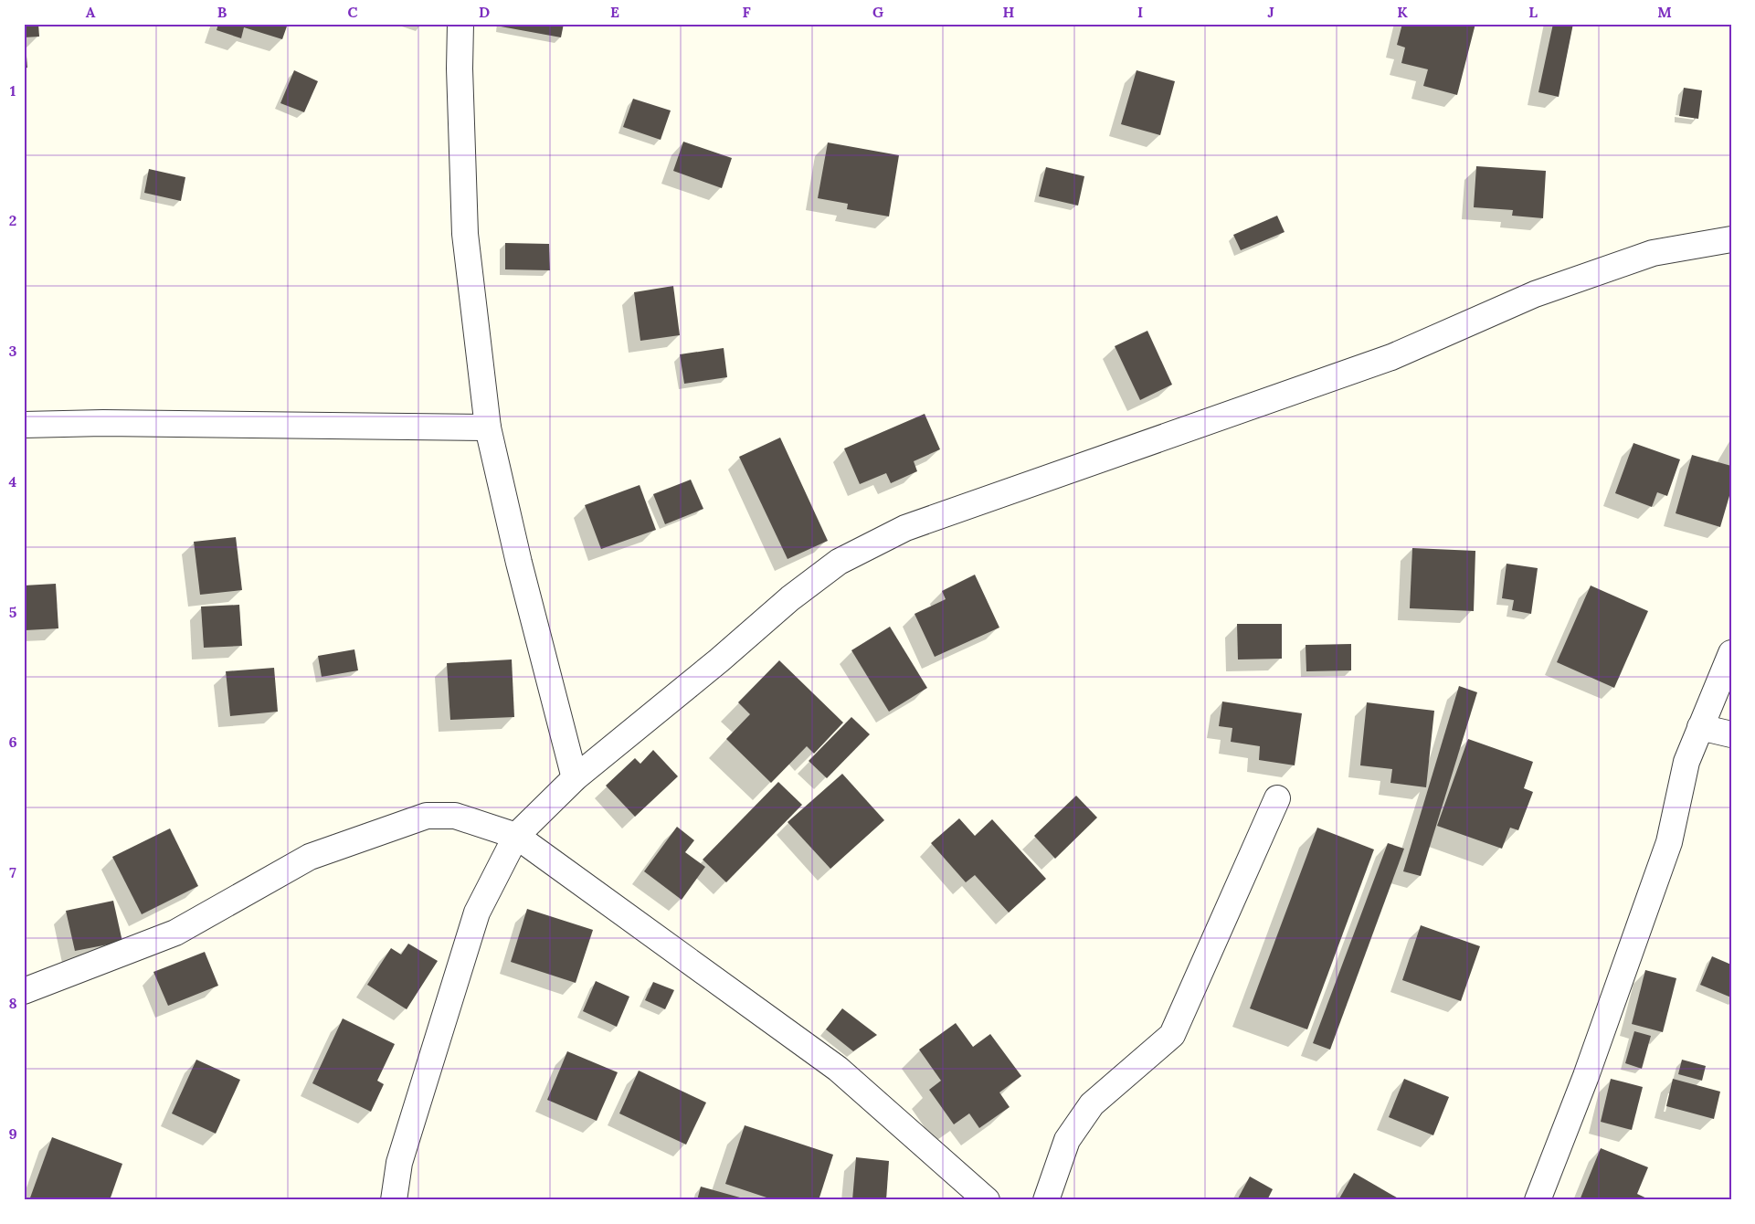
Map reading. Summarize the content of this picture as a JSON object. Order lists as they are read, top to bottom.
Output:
{
  "grid": {
    "columns": [
      "A",
      "B",
      "C",
      "D",
      "E",
      "F",
      "G",
      "H",
      "I",
      "J",
      "K",
      "L",
      "M"
    ],
    "rows": [
      "1",
      "2",
      "3",
      "4",
      "5",
      "6",
      "7",
      "8",
      "9"
    ]
  }
}
